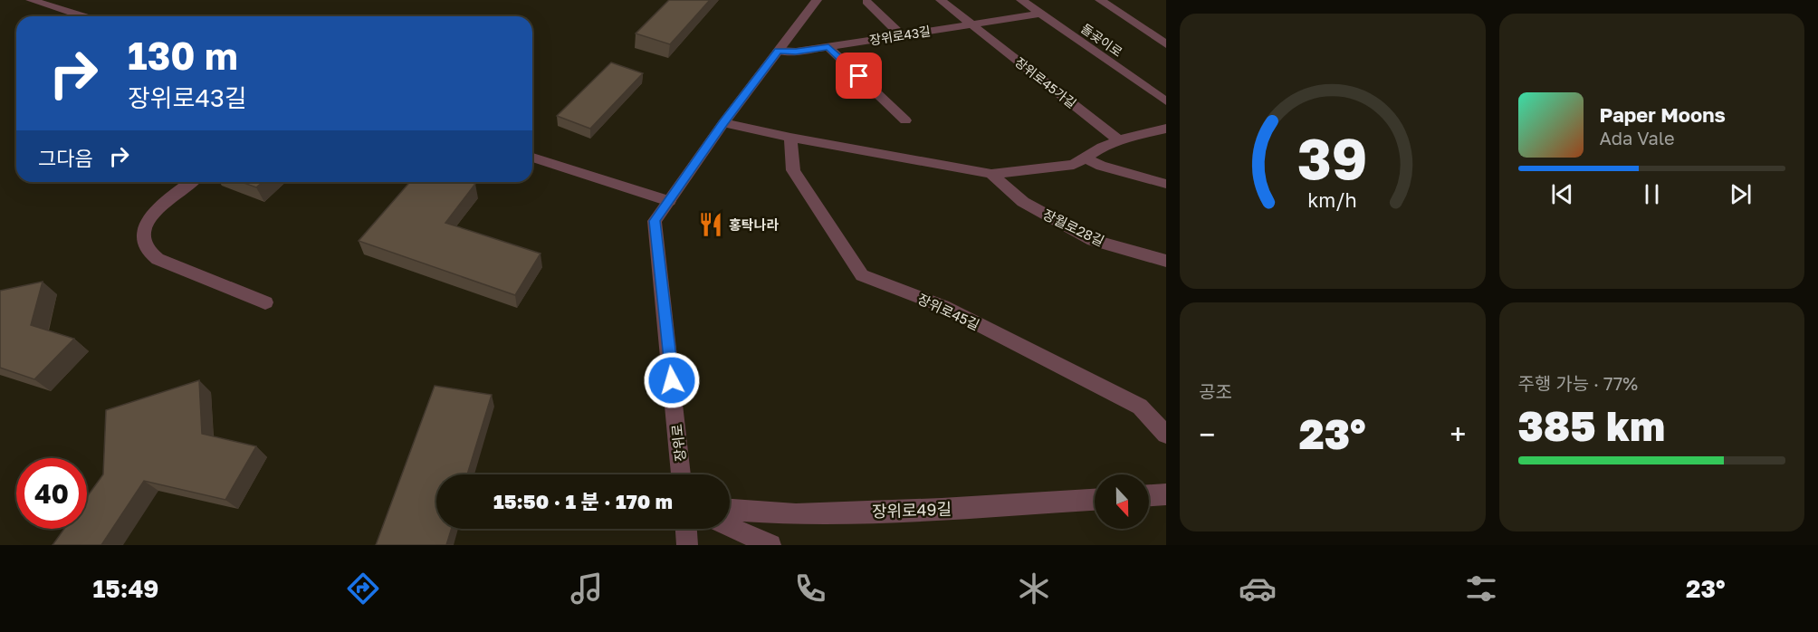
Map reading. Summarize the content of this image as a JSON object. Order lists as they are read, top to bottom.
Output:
{
  "streets": {
    "street": [
      "장위로43길",
      "돌곶이로",
      "장위로45가길",
      "장월로28길",
      "장위로45길",
      "장위로",
      "장위로49길"
    ]
  },
  "crossings": [
    ["장위로43길", "돌곶이로"],
    ["장위로43길", "장위로45가길"],
    ["장위로43길", "장위로"]
  ],
  "places": {
    "restaurant": ["홍탁나라"]
  },
  "north": "bottom",
  "page": {
    "turn": ["130 m", "장위로43길"],
    "song": ["Paper Moons", "Ada Vale"],
    "then": "그다음",
    "tile": [
      "공조",
      ["주행 가능 · 77%", "385 km"]
    ],
    "heat": ["−", "23°", "+"],
    "limit": "40",
    "trip": "15:50 · 1 분 · 170 m",
    "tabs": ["15:49", "23°"],
    "gauge": ["39", "km/h"]
  }
}
